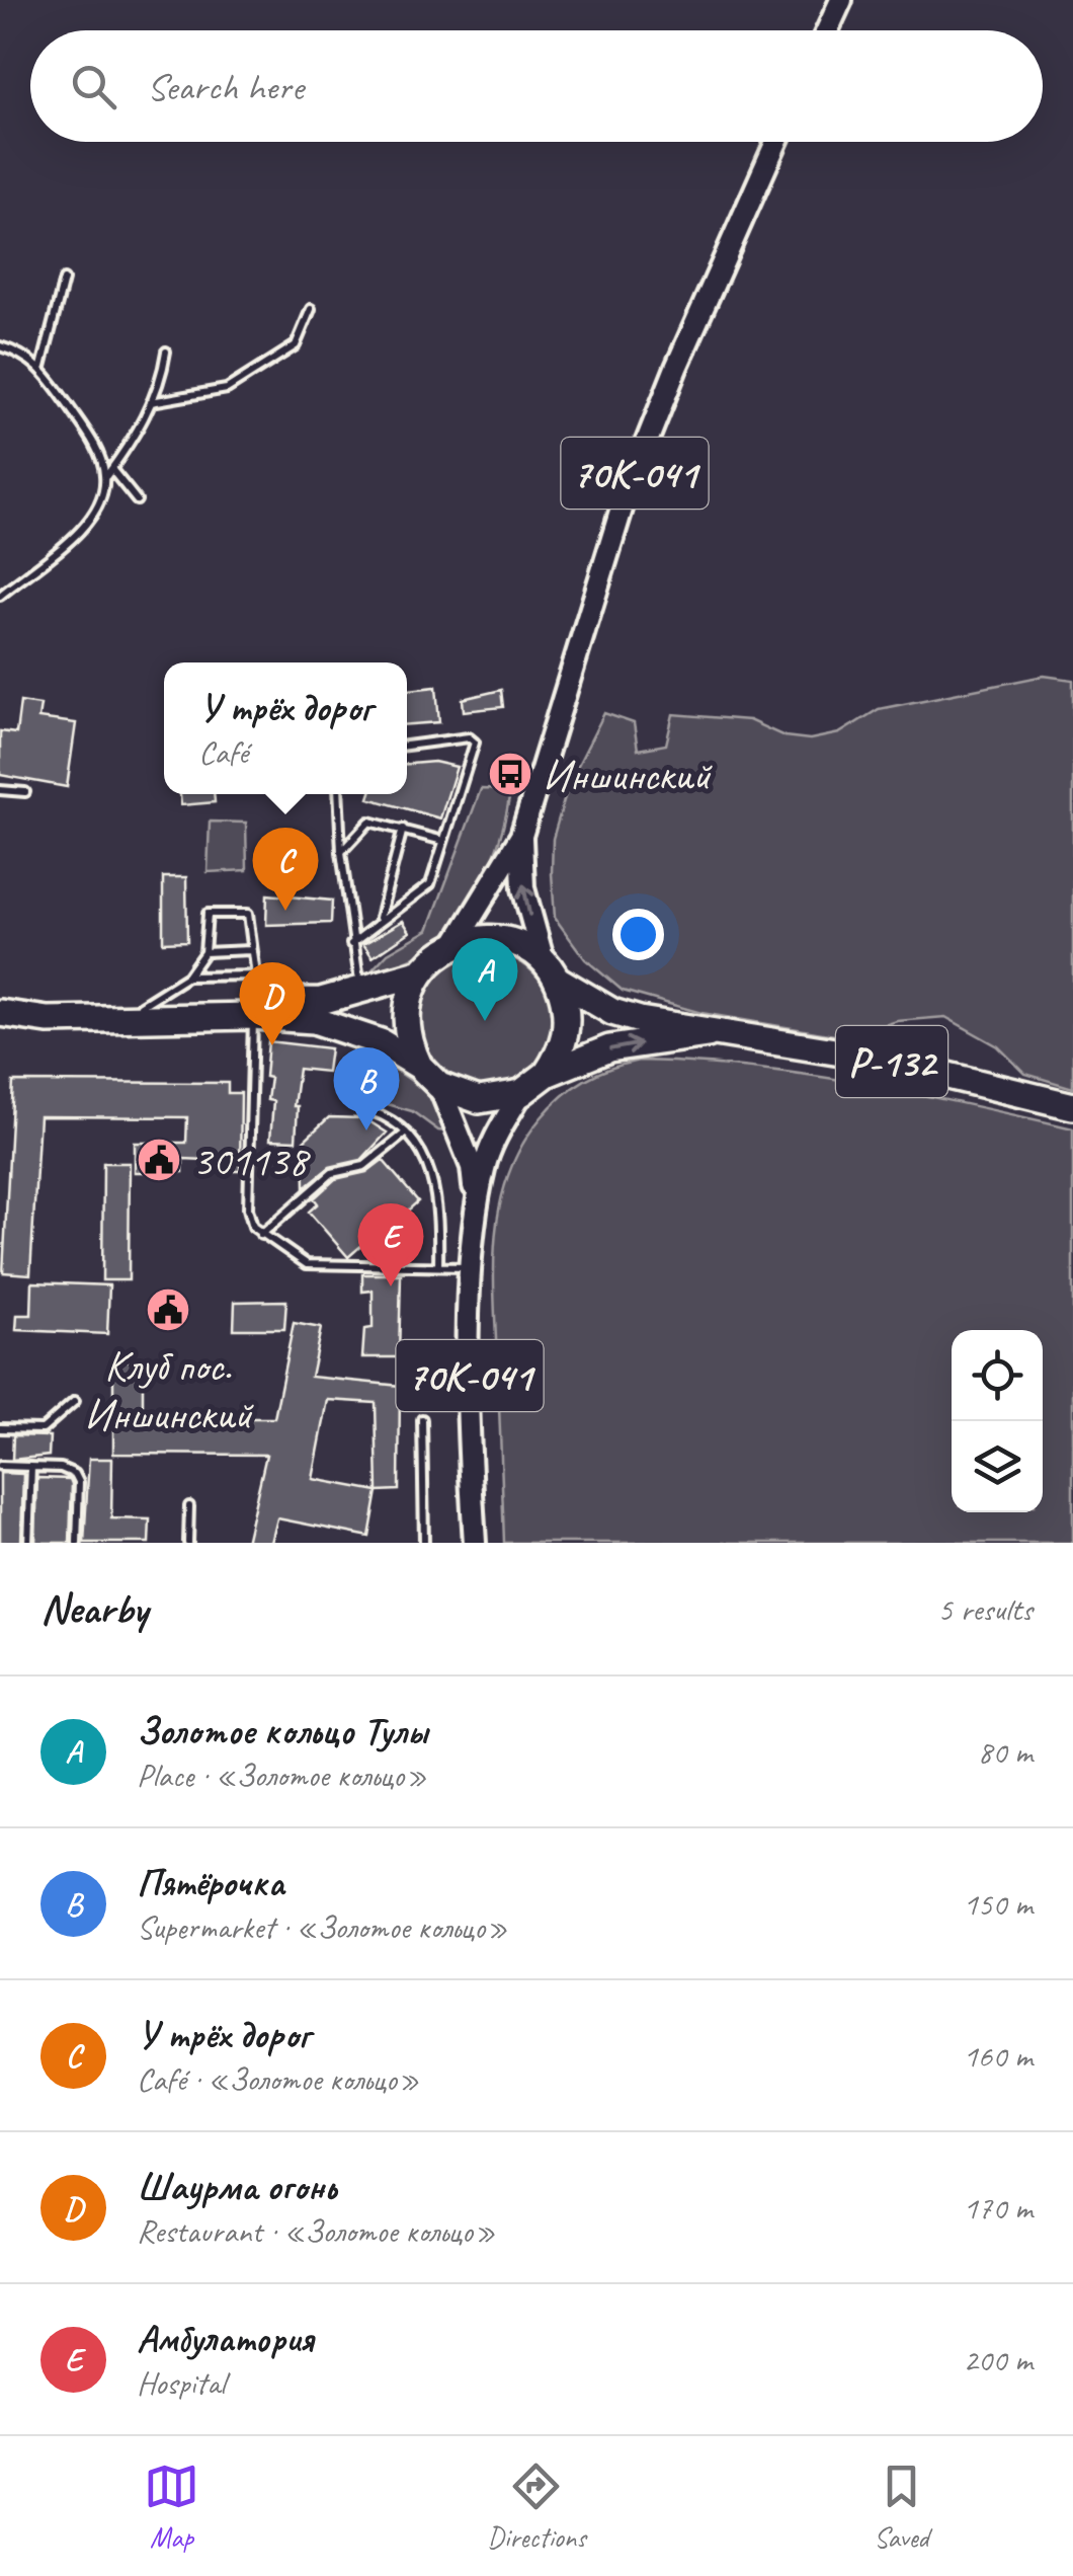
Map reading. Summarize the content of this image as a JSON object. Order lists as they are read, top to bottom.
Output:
{
  "streets": {
    "highway": ["Р-132"],
    "main road": ["70К-041"]
  },
  "crossings": [
    ["70К-041", "Р-132"]
  ],
  "places": {
    "bus stop": ["Иншинский"],
    "public building": ["301138", "Клуб пос. Иншинский"]
  },
  "page": {
    "search": "Search here",
    "popup": ["У трёх дорог", "Café"],
    "pins": [
      "C",
      "A",
      "D",
      "B",
      "E"
    ],
    "heading": ["Nearby", "5 results"],
    "list": [
      {
        "mark": "A",
        "name": "Золотое кольцо Тулы",
        "note": "Place · «Золотое кольцо»",
        "value": "80 m"
      },
      {
        "mark": "B",
        "name": "Пятёрочка",
        "note": "Supermarket · «Золотое кольцо»",
        "value": "150 m"
      },
      {
        "mark": "C",
        "name": "У трёх дорог",
        "note": "Café · «Золотое кольцо»",
        "value": "160 m"
      },
      {
        "mark": "D",
        "name": "Шаурма огонь",
        "note": "Restaurant · «Золотое кольцо»",
        "value": "170 m"
      },
      {
        "mark": "E",
        "name": "Амбулатория",
        "note": "Hospital",
        "value": "200 m"
      }
    ],
    "nav": ["Map", "Directions", "Saved"]
  }
}
